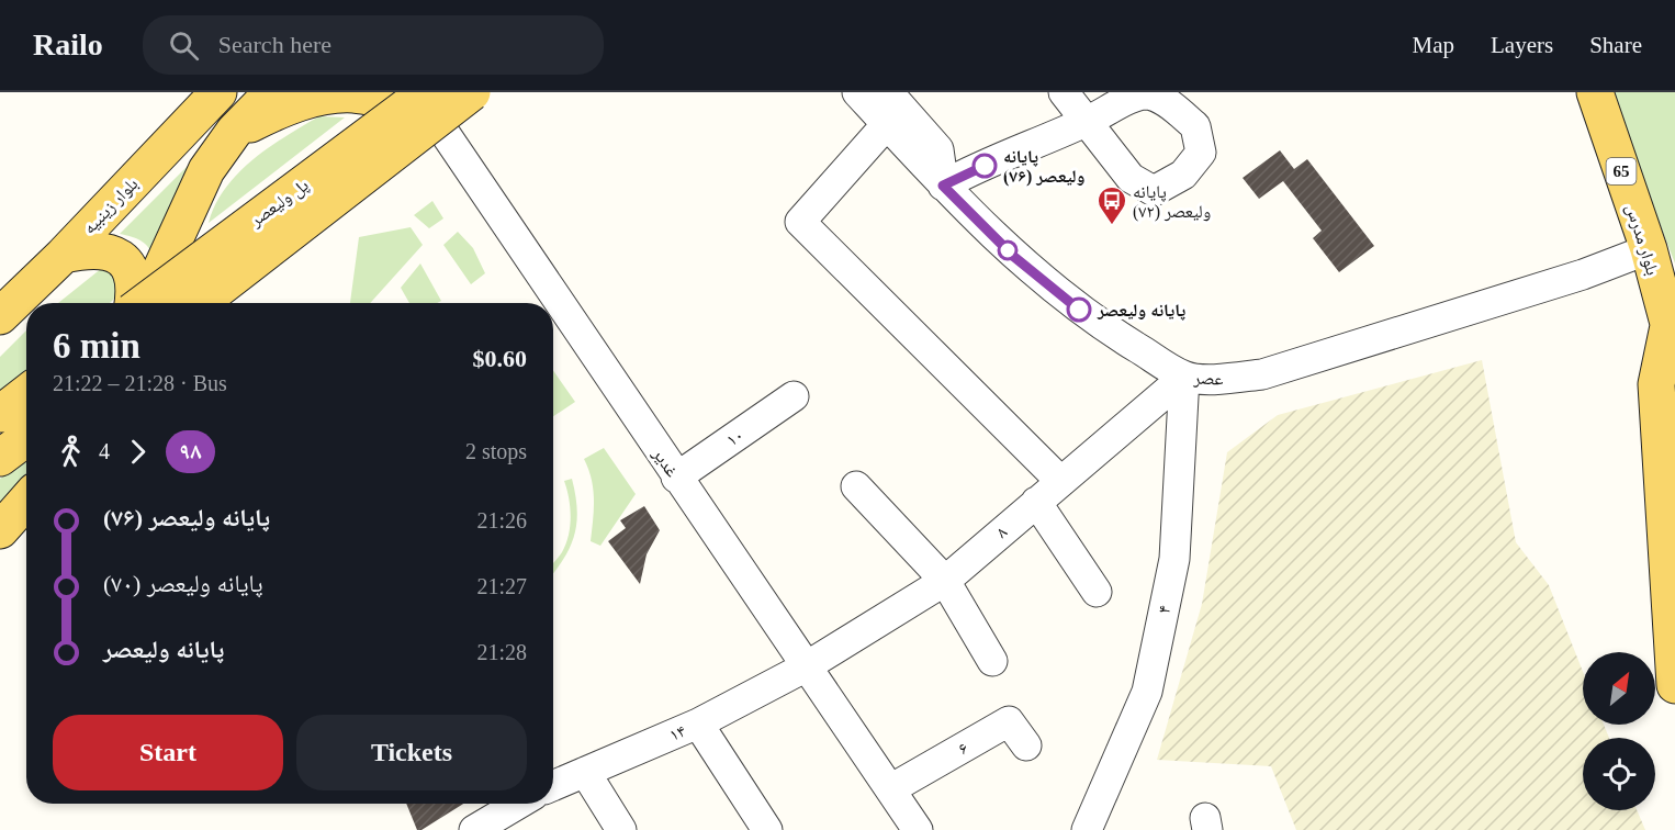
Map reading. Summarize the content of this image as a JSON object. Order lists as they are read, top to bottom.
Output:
{
  "streets": {
    "main road": [
      "65",
      "پل ولیعصر",
      "بلوار زینبیه",
      "بلوار مدرس"
    ],
    "street": [
      "عصر",
      "۱۰",
      "غدیر",
      "۸",
      "۴",
      "۱۴",
      "۶"
    ]
  },
  "crossings": [
    ["پل ولیعصر", "غدیر"],
    ["بلوار مدرس", "عصر"],
    ["عصر", "۸"],
    ["عصر", "۴"],
    ["۱۰", "غدیر"],
    ["غدیر", "۸"],
    ["غدیر", "۱۴"],
    ["غدیر", "۶"],
    ["۸", "۴"],
    ["۸", "۱۴"]
  ],
  "places": {
    "other": ["پایانه ولیعصر (۷۶)", "پایانه ولیعصر"],
    "bus stop": ["پایانه ولیعصر (۷۲)"]
  },
  "lines": ["bus line ۹۸"],
  "north": "top right",
  "page": {
    "header": "Railo",
    "search": "Search here",
    "nav": ["Map", "Layers", "Share"],
    "heading": ["6 min", "21:22 – 21:28 · Bus", "$0.60"],
    "legs": ["4", "۹۸", "2 stops"],
    "list": [
      {
        "name": "پایانه ولیعصر (۷۶)",
        "value": "21:26"
      },
      {
        "name": "پایانه ولیعصر (۷۰)",
        "value": "21:27"
      },
      {
        "name": "پایانه ولیعصر",
        "value": "21:28"
      }
    ],
    "buttons": ["Start", "Tickets"]
  }
}
